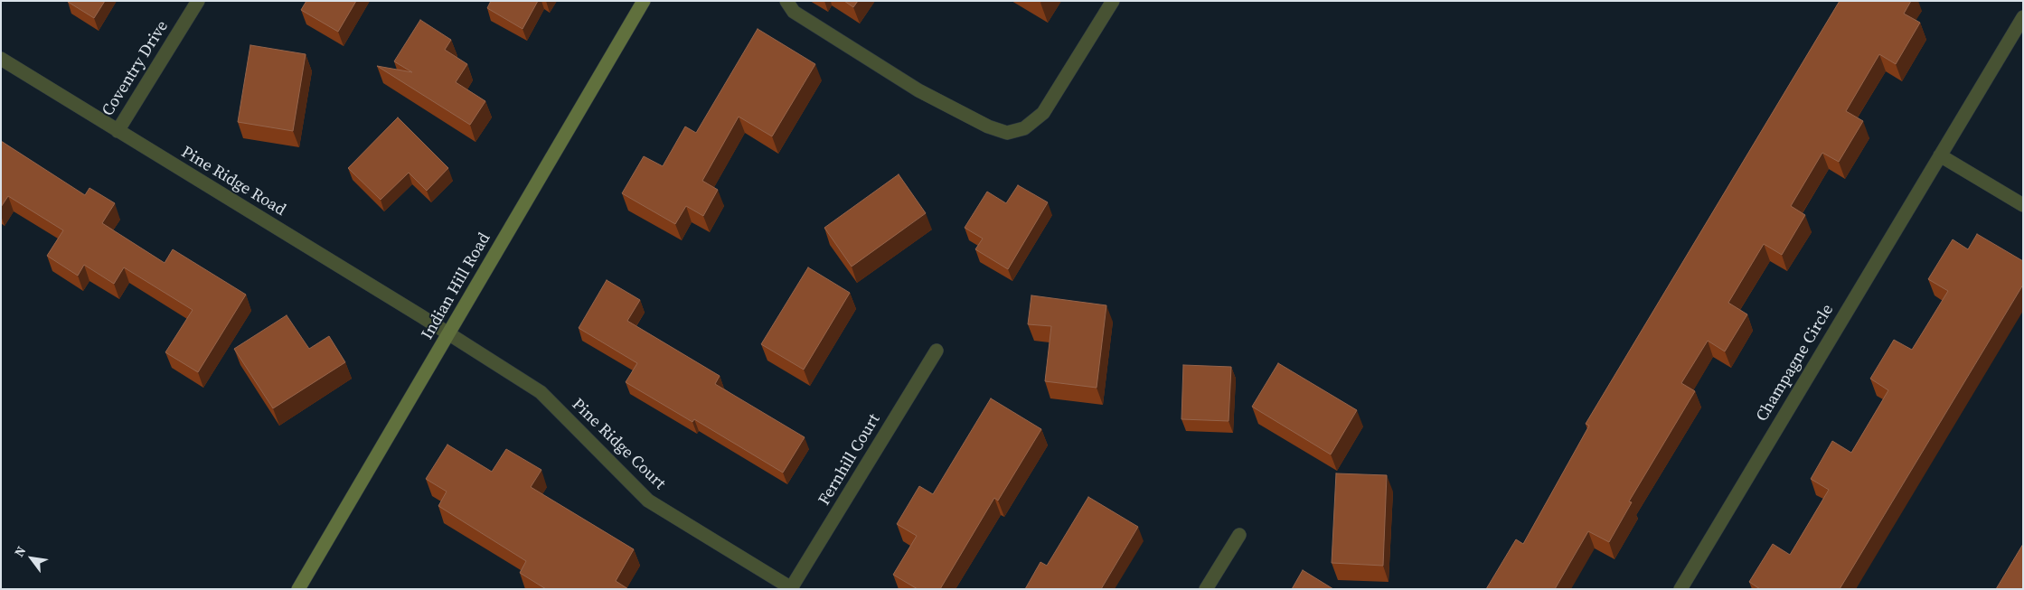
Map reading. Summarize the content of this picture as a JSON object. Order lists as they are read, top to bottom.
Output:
{
  "streets": {
    "street": [
      "Coventry Drive",
      "Pine Ridge Road",
      "Indian Hill Road",
      "Champagne Circle",
      "Pine Ridge Court",
      "Fernhill Court"
    ]
  },
  "crossings": [
    ["Coventry Drive", "Pine Ridge Road"],
    ["Pine Ridge Road", "Indian Hill Road"],
    ["Pine Ridge Road", "Pine Ridge Court"],
    ["Indian Hill Road", "Pine Ridge Court"],
    ["Pine Ridge Court", "Fernhill Court"]
  ],
  "north": "top left"
}
